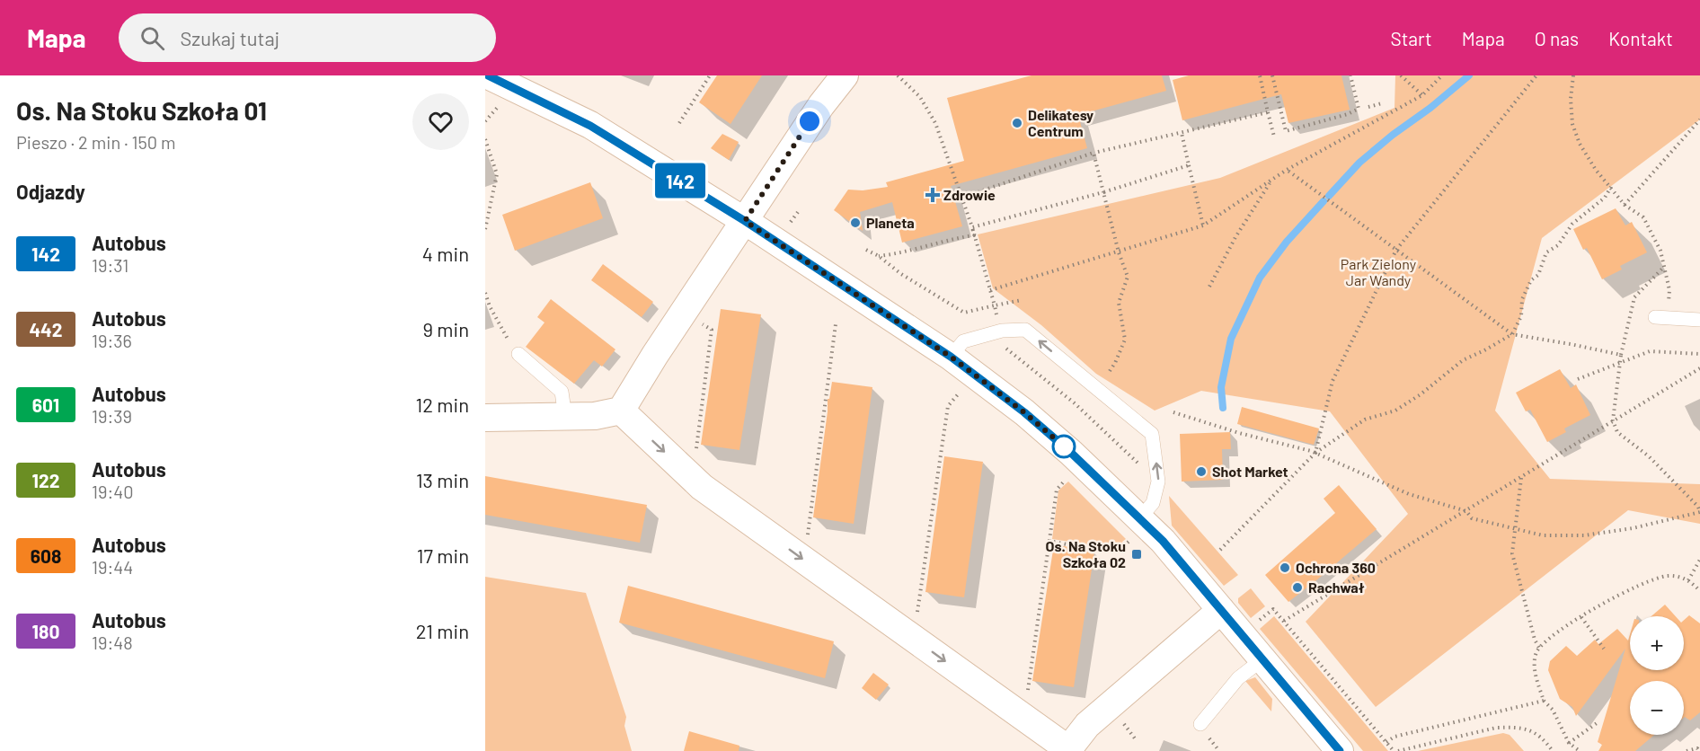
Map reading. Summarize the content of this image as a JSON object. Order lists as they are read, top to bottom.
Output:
{
  "parks": ["Park Zielony Jar Wandy"],
  "places": {
    "other": [
      "Delikatesy Centrum",
      "Planeta",
      "Shot Market",
      "Ochrona 360",
      "Rachwał"
    ],
    "health": ["Zdrowie"],
    "transit": ["Os. Na Stoku Szkoła 02"]
  },
  "lines": ["bus line 142"],
  "page": {
    "header": "Mapa",
    "search": "Szukaj tutaj",
    "nav": [
      "Start",
      "Mapa",
      "O nas",
      "Kontakt"
    ],
    "heading": [
      ["Os. Na Stoku Szkoła 01", "Pieszo · 2 min · 150 m"],
      "Odjazdy"
    ],
    "on_map": "142",
    "list": [
      {
        "mark": "142",
        "name": "Autobus",
        "note": "19:31",
        "value": "4 min"
      },
      {
        "mark": "442",
        "name": "Autobus",
        "note": "19:36",
        "value": "9 min"
      },
      {
        "mark": "601",
        "name": "Autobus",
        "note": "19:39",
        "value": "12 min"
      },
      {
        "mark": "122",
        "name": "Autobus",
        "note": "19:40",
        "value": "13 min"
      },
      {
        "mark": "608",
        "name": "Autobus",
        "note": "19:44",
        "value": "17 min"
      },
      {
        "mark": "180",
        "name": "Autobus",
        "note": "19:48",
        "value": "21 min"
      }
    ],
    "map_buttons": ["+", "−"]
  }
}
